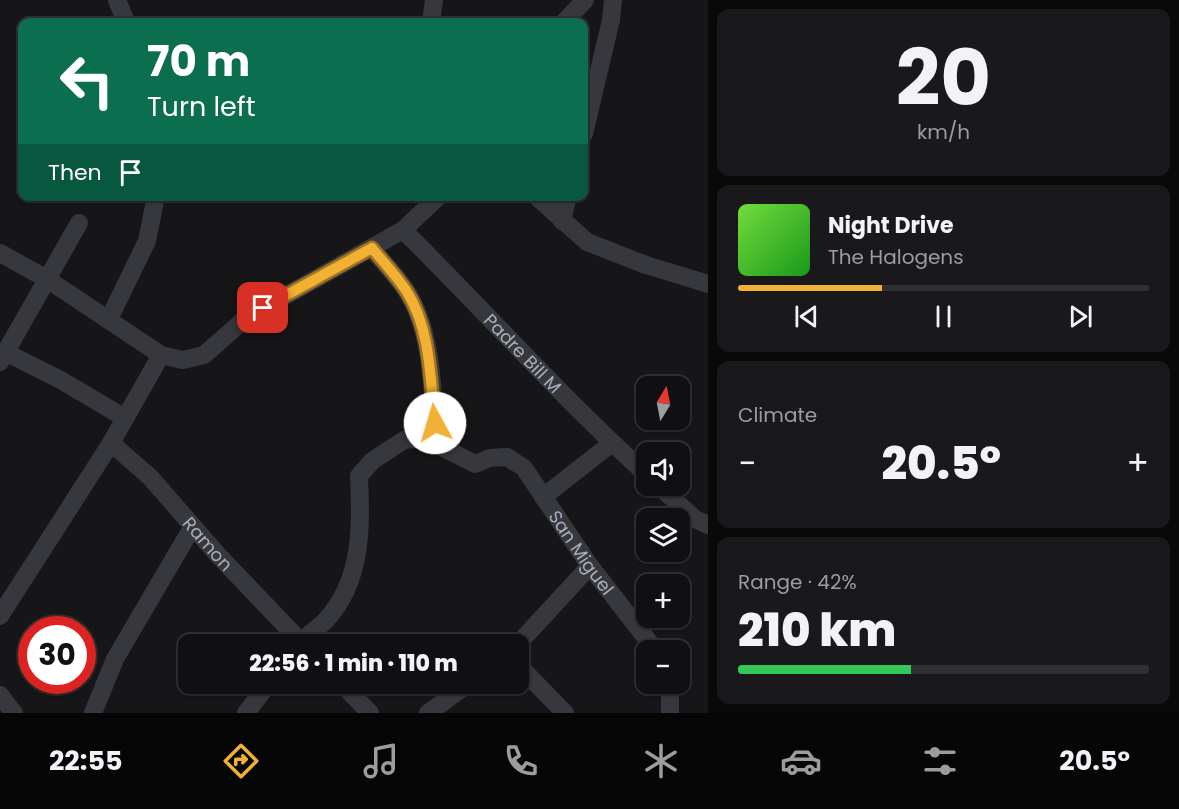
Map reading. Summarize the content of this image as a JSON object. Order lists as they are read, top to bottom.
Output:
{
  "streets": {
    "street": ["Padre Bill M", "Ramon", "San Miguel"]
  },
  "north": "top",
  "page": {
    "tile": [
      ["20", "km/h"],
      "Climate",
      ["Range · 42%", "210 km"]
    ],
    "turn": ["70 m", "Turn left"],
    "then": "Then",
    "song": ["Night Drive", "The Halogens"],
    "map_buttons": ["+", "−"],
    "heat": ["−", "20.5°", "+"],
    "limit": "30",
    "trip": "22:56 · 1 min · 110 m",
    "tabs": ["22:55", "20.5°"]
  }
}
